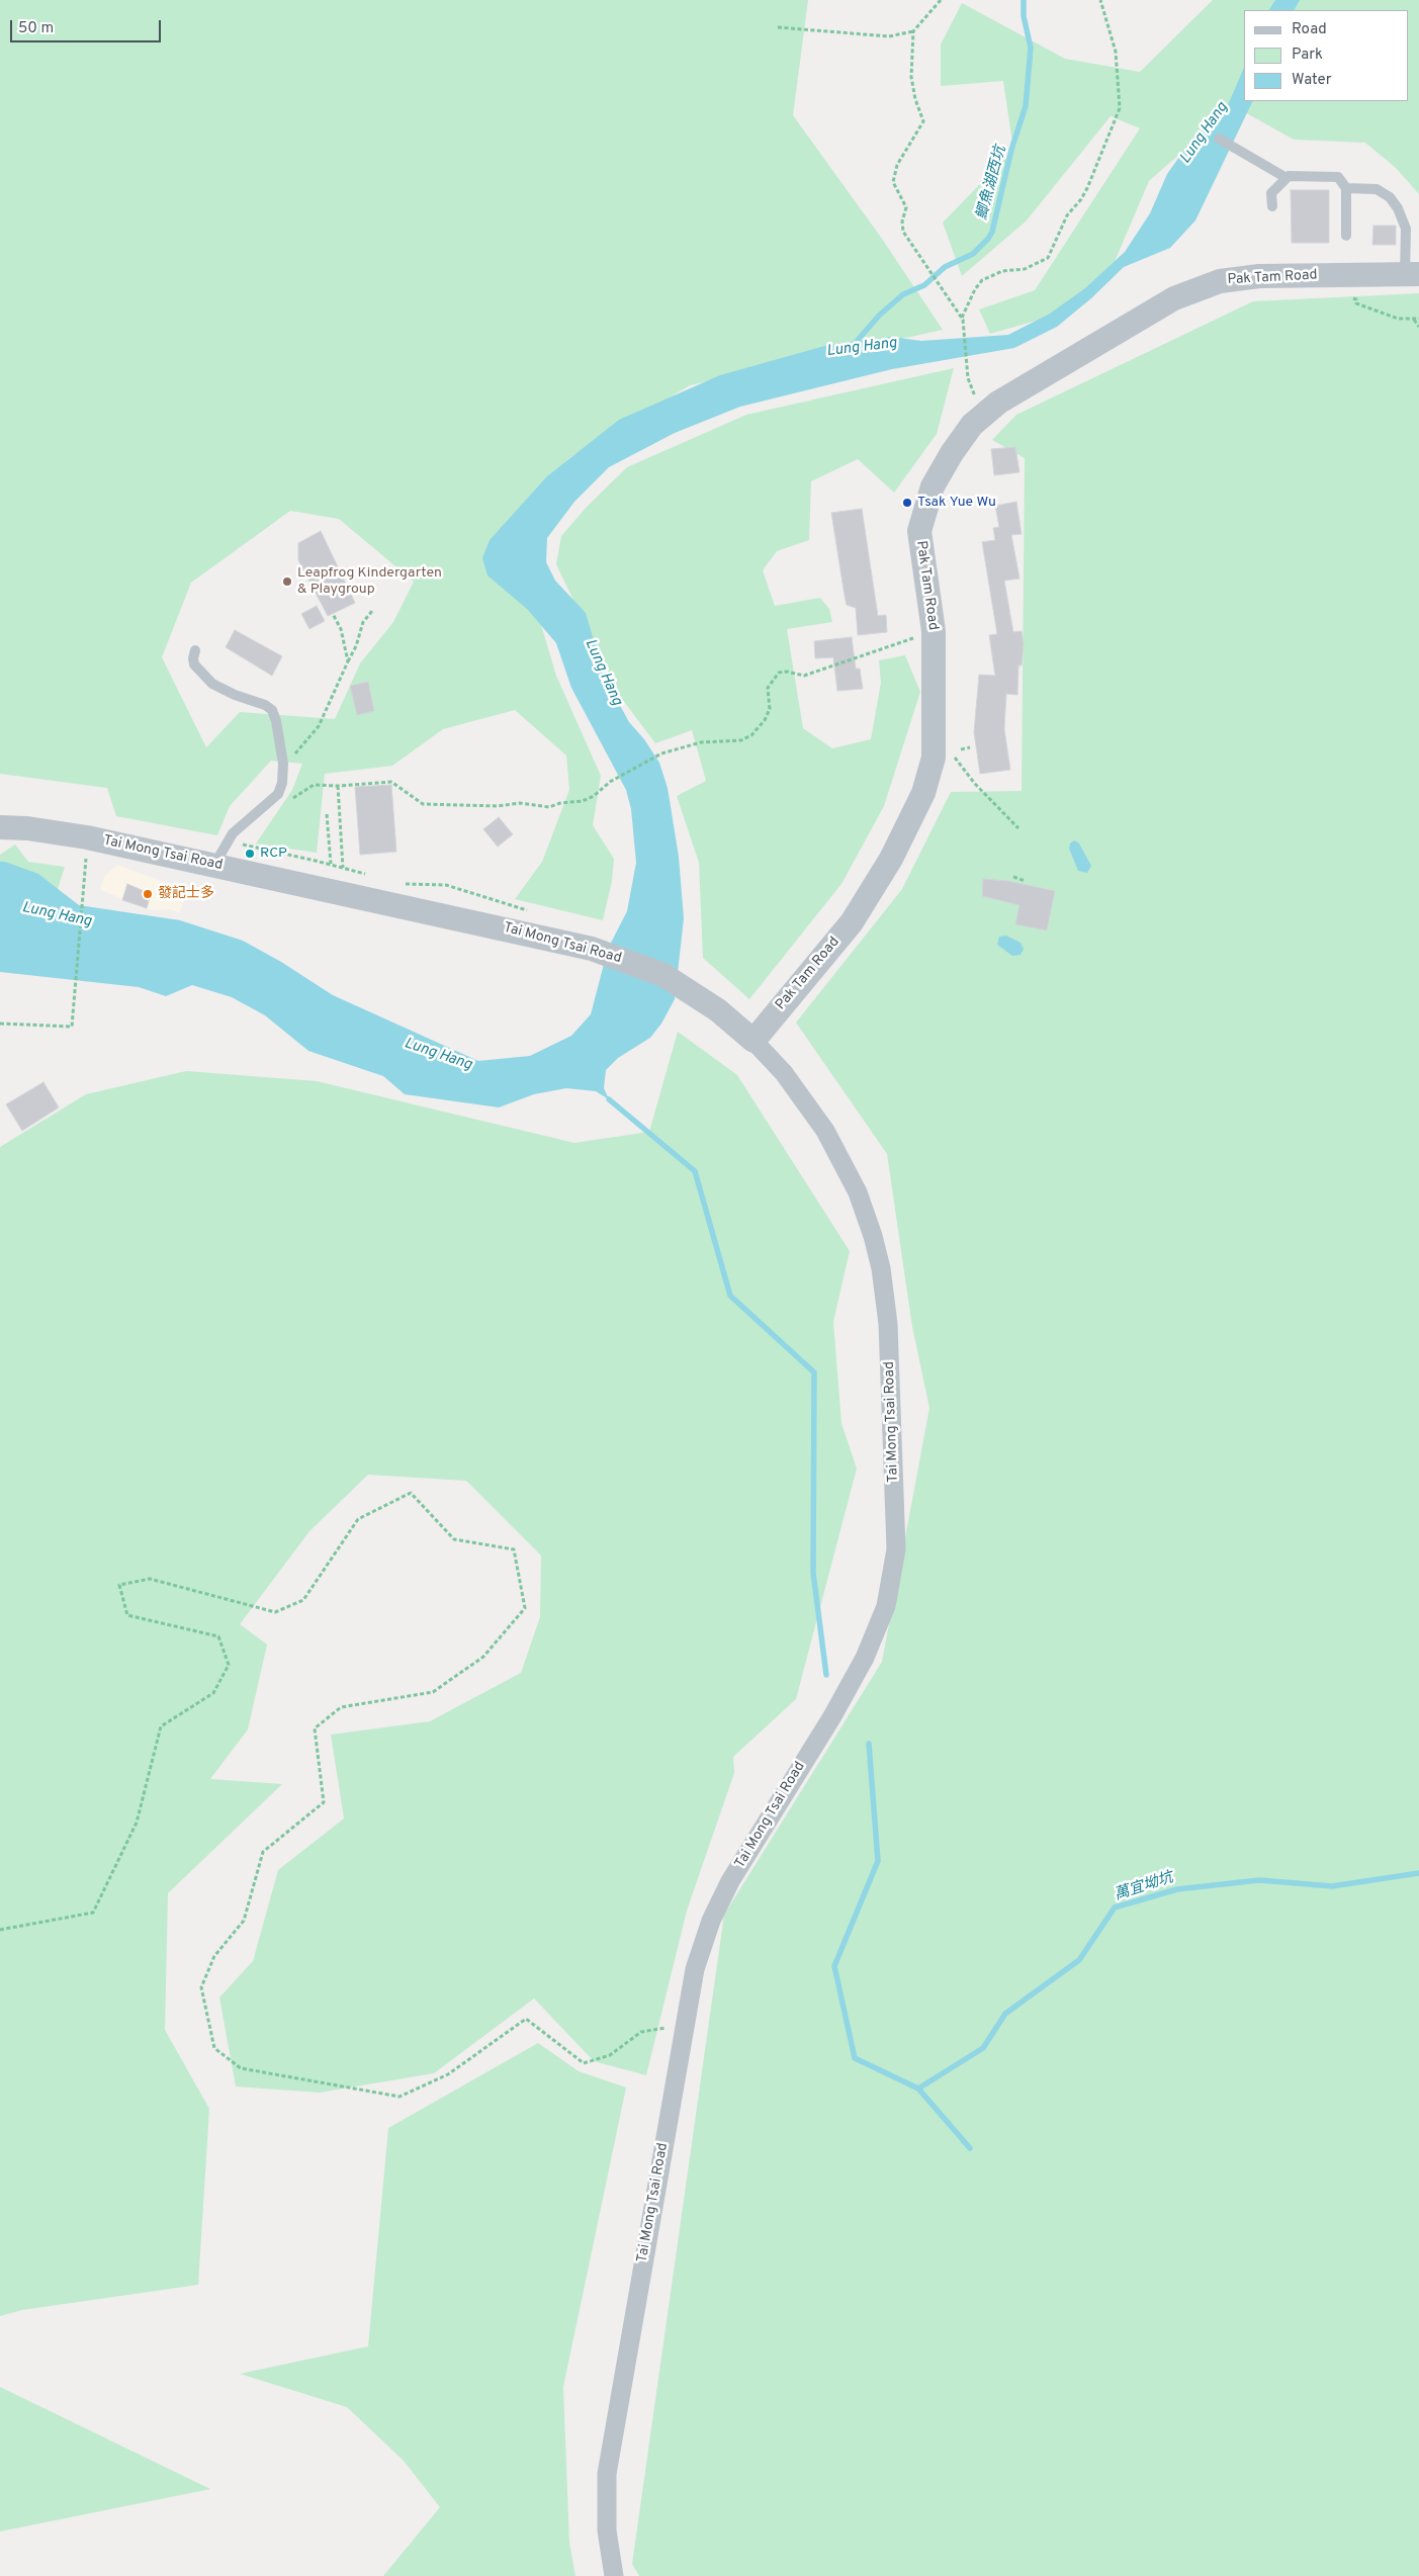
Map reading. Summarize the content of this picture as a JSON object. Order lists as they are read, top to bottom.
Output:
{
  "streets": {
    "street": ["Pak Tam Road", "Tai Mong Tsai Road"]
  },
  "crossings": [
    ["Pak Tam Road", "Tai Mong Tsai Road"]
  ],
  "water": ["Lung Hang", "鯽魚湖西坑", "萬宜坳坑"],
  "places": [
    "Tsak Yue Wu",
    "Leapfrog Kindergarten & Playgroup",
    "RCP",
    "發記士多"
  ],
  "legend": ["Road", "Park", "Water"],
  "scale_bar": "50 m"
}
